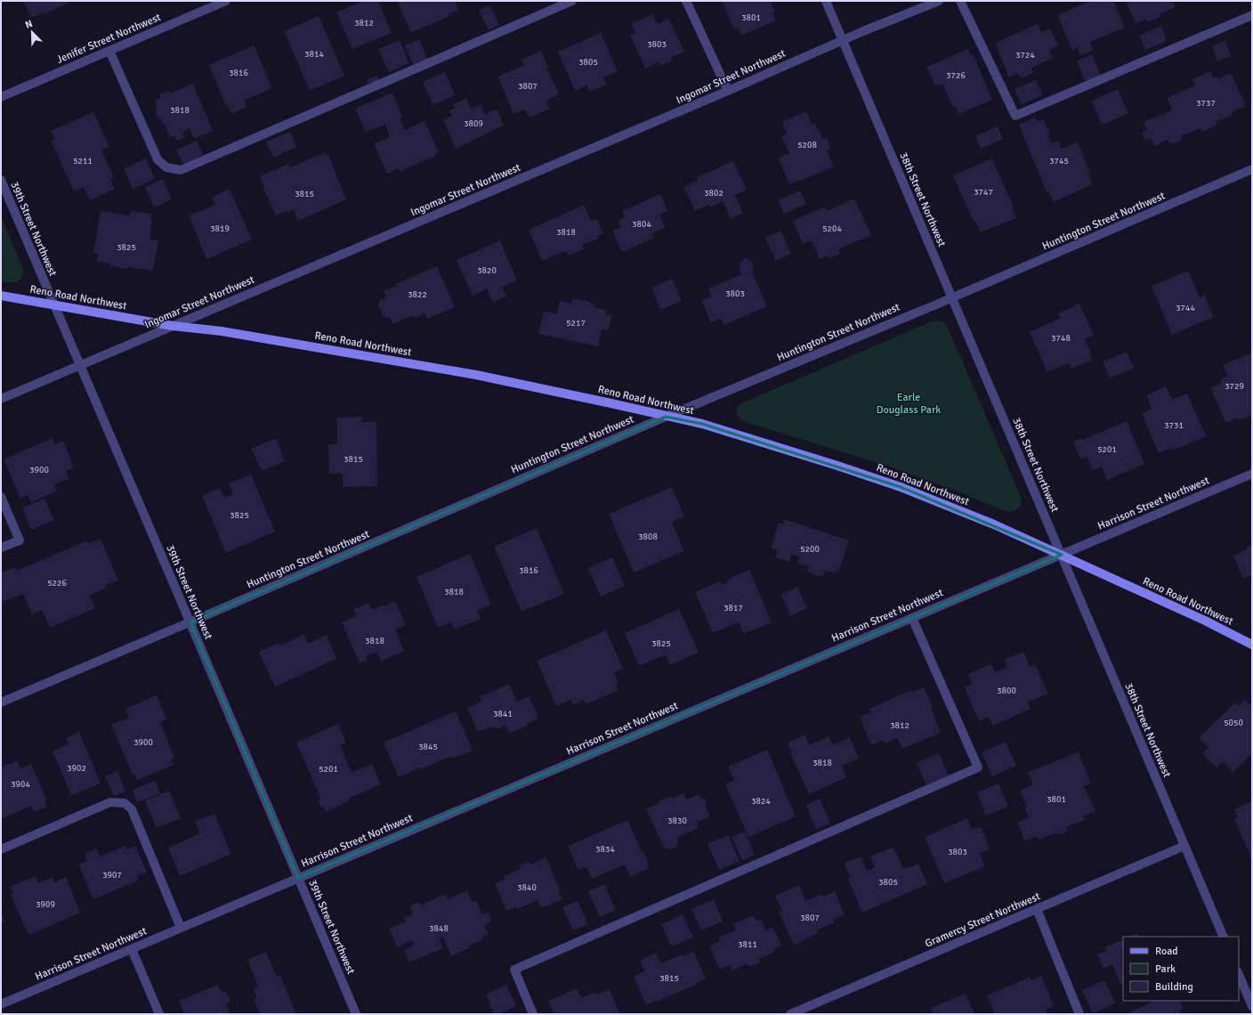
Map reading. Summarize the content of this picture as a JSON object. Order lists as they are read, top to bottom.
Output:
{
  "streets": {
    "main road": ["Reno Road Northwest"],
    "street": [
      "Jenifer Street Northwest",
      "Ingomar Street Northwest",
      "38th Street Northwest",
      "Huntington Street Northwest",
      "39th Street Northwest",
      "Harrison Street Northwest",
      "Gramercy Street Northwest"
    ]
  },
  "crossings": [
    ["Ingomar Street Northwest", "38th Street Northwest"],
    ["Ingomar Street Northwest", "39th Street Northwest"],
    ["Ingomar Street Northwest", "Reno Road Northwest"],
    ["38th Street Northwest", "Huntington Street Northwest"],
    ["38th Street Northwest", "Reno Road Northwest"],
    ["38th Street Northwest", "Harrison Street Northwest"],
    ["38th Street Northwest", "Gramercy Street Northwest"],
    ["Huntington Street Northwest", "39th Street Northwest"],
    ["Huntington Street Northwest", "Reno Road Northwest"],
    ["39th Street Northwest", "Reno Road Northwest"],
    ["39th Street Northwest", "Harrison Street Northwest"],
    ["Reno Road Northwest", "Harrison Street Northwest"]
  ],
  "parks": ["Earle Douglass Park"],
  "house_numbers": [
    "3801",
    "3812",
    "3803",
    "3814",
    "3724",
    "3805",
    "3816",
    "3726",
    "3807",
    "3737",
    "3818",
    "3809",
    "5208",
    "5211",
    "3745",
    "3747",
    "3802",
    "3815",
    "3804",
    "3819",
    "5204",
    "3818",
    "3825",
    "3820",
    "3803",
    "3822",
    "3744",
    "5217",
    "3748",
    "3729",
    "3731",
    "5201",
    "3815",
    "3900",
    "3825",
    "3808",
    "5200",
    "3816",
    "5226",
    "3818",
    "3817",
    "3818",
    "3825",
    "3800",
    "3841",
    "5050",
    "3812",
    "3900",
    "3845",
    "3818",
    "3902",
    "5201",
    "3904",
    "3801",
    "3824",
    "3830",
    "3834",
    "3803",
    "3907",
    "3805",
    "3840",
    "3909",
    "3807",
    "3848",
    "3811",
    "3815"
  ],
  "legend": ["Road", "Park", "Building"],
  "north": "top left"
}
